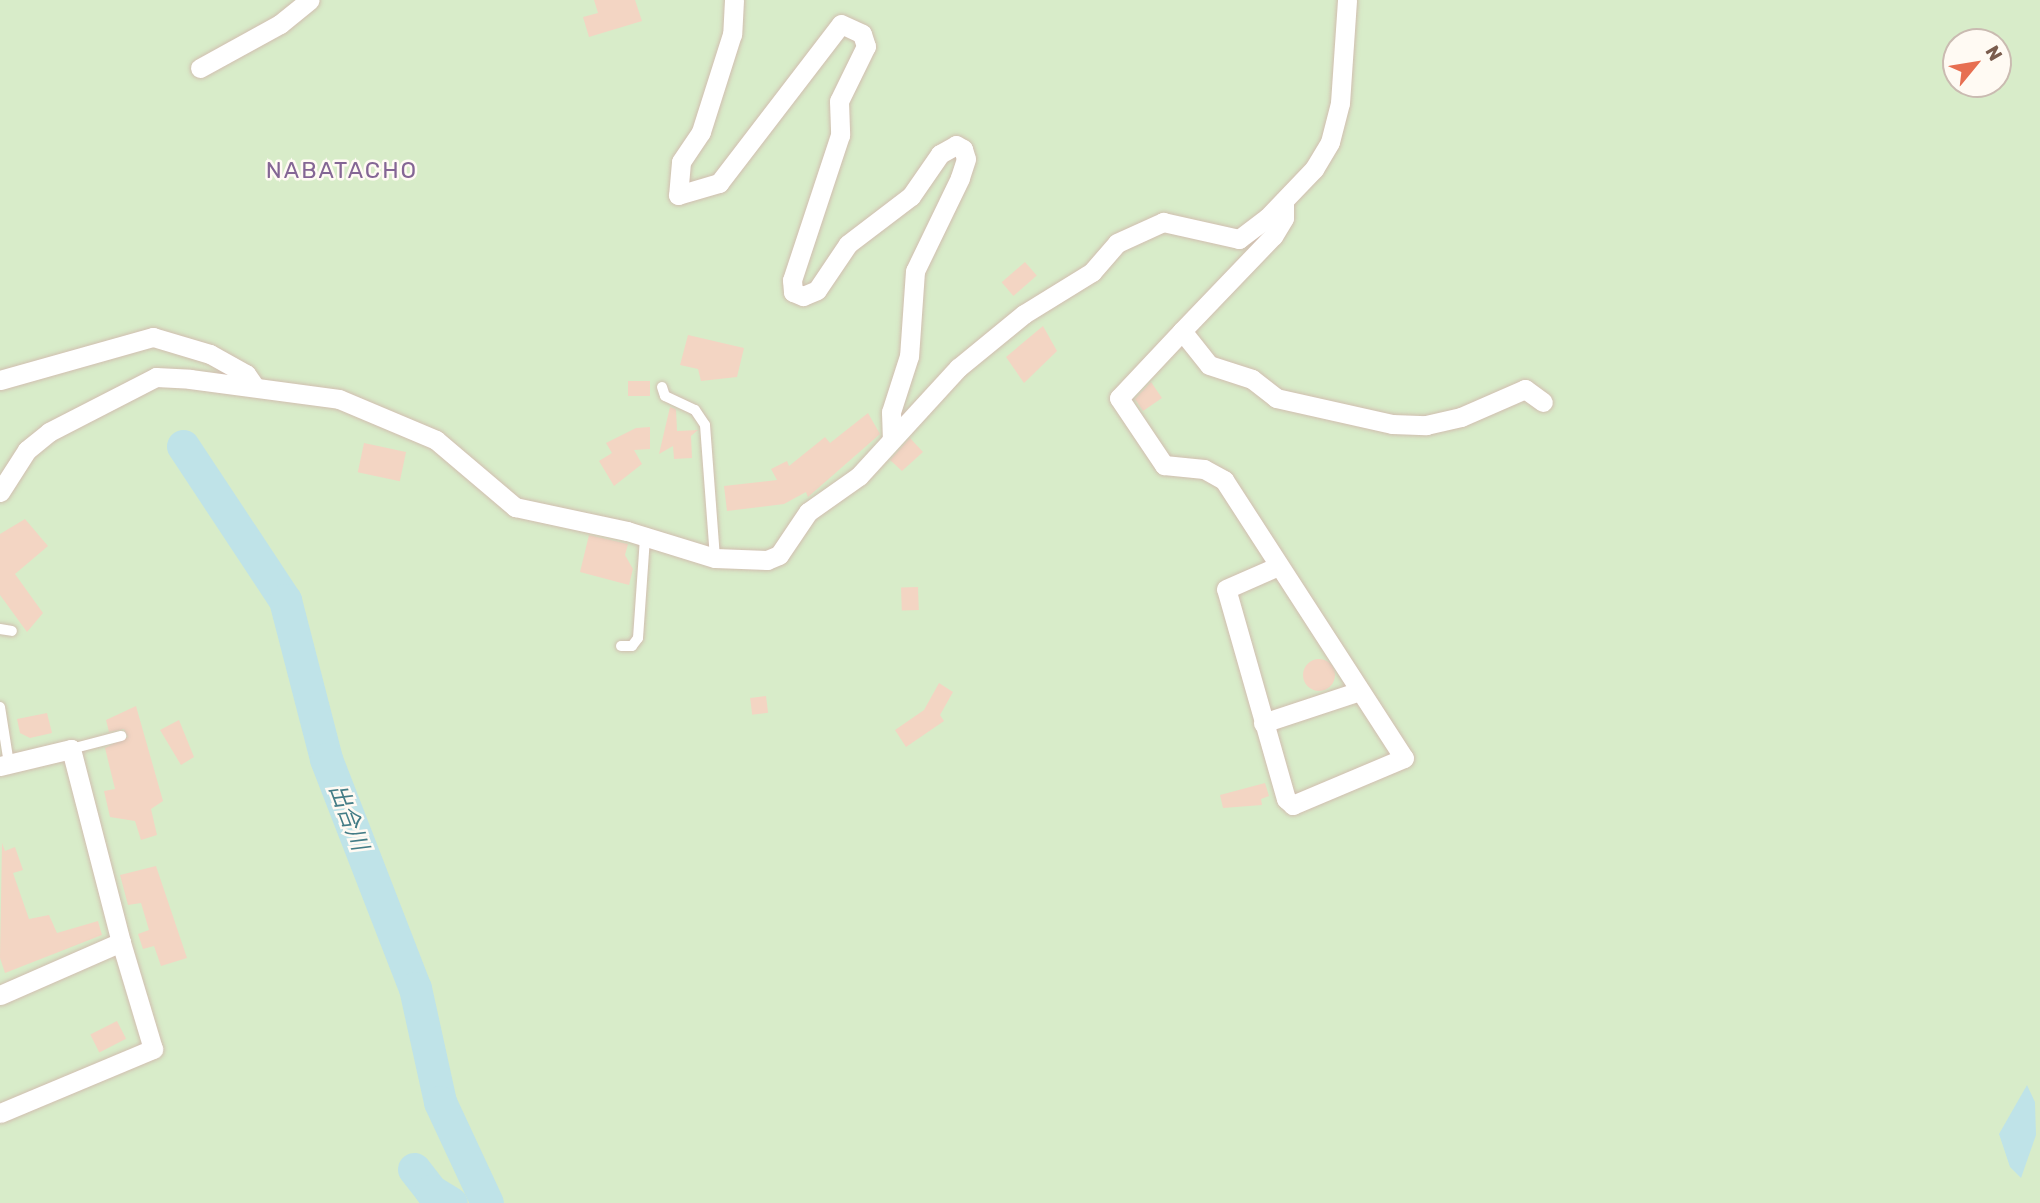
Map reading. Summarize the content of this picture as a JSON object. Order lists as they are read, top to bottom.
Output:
{
  "districts": ["NABATACHO"],
  "water": ["出合川"],
  "north": "top right"
}
